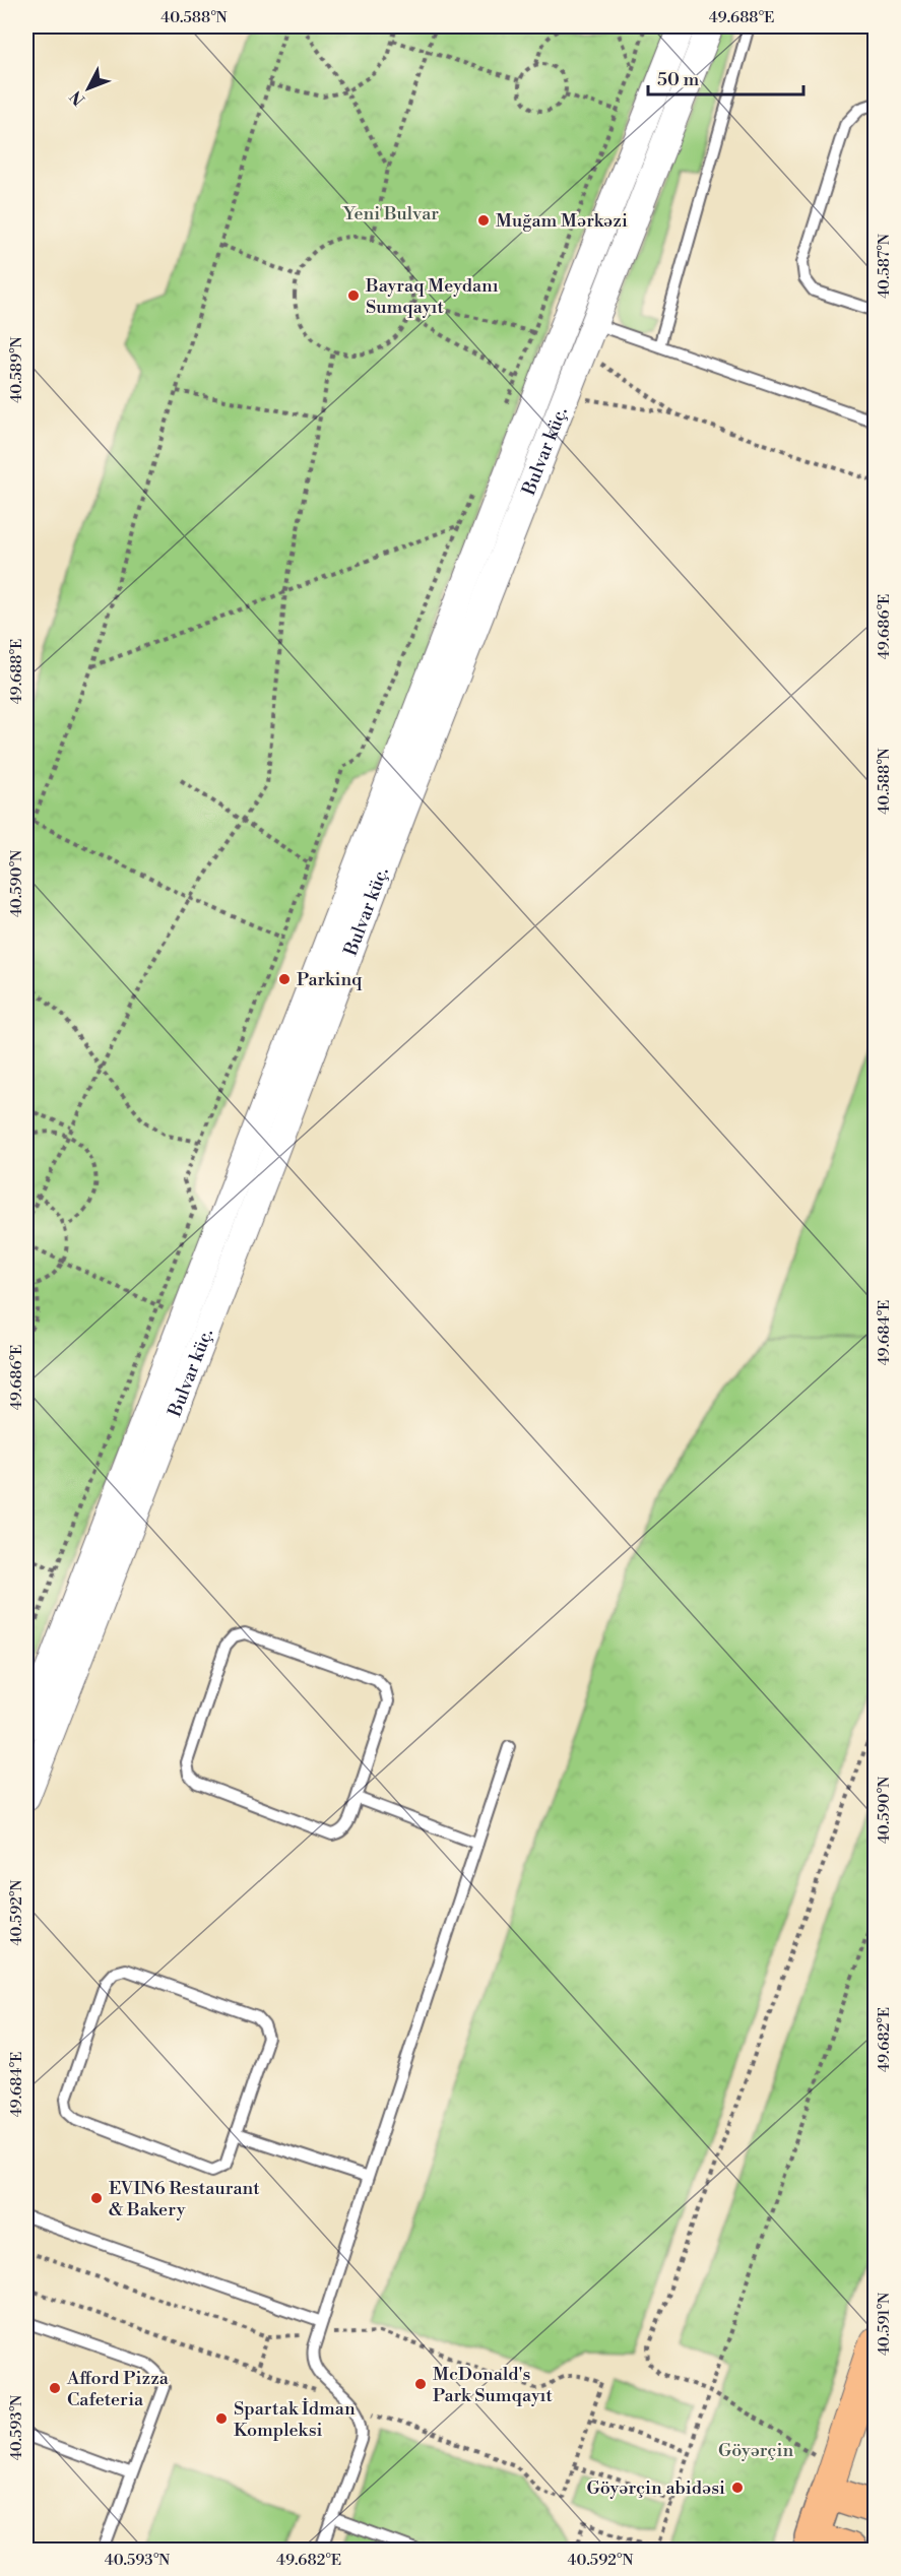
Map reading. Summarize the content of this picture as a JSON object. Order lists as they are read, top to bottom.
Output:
{
  "streets": {
    "street": ["Bulvar küç."]
  },
  "parks": ["Yeni Bulvar", "Göyərçin"],
  "places": [
    "Muğam Mərkəzi",
    "Bayraq Meydanı Sumqayıt",
    "Parkinq",
    "EVIN6 Restaurant & Bakery",
    "McDonald's Park Sumqayıt",
    "Afford Pizza Cafeteria",
    "Spartak İdman Kompleksi",
    "Göyərçin abidəsi"
  ],
  "scale_bar": "50 m",
  "north": "bottom left",
  "coordinates": [
    "40.588°N",
    "49.688°E",
    "40.587°N",
    "40.589°N",
    "49.686°E",
    "40.590°N",
    "49.684°E",
    "40.592°N",
    "49.682°E",
    "40.591°N",
    "40.593°N"
  ]
}
